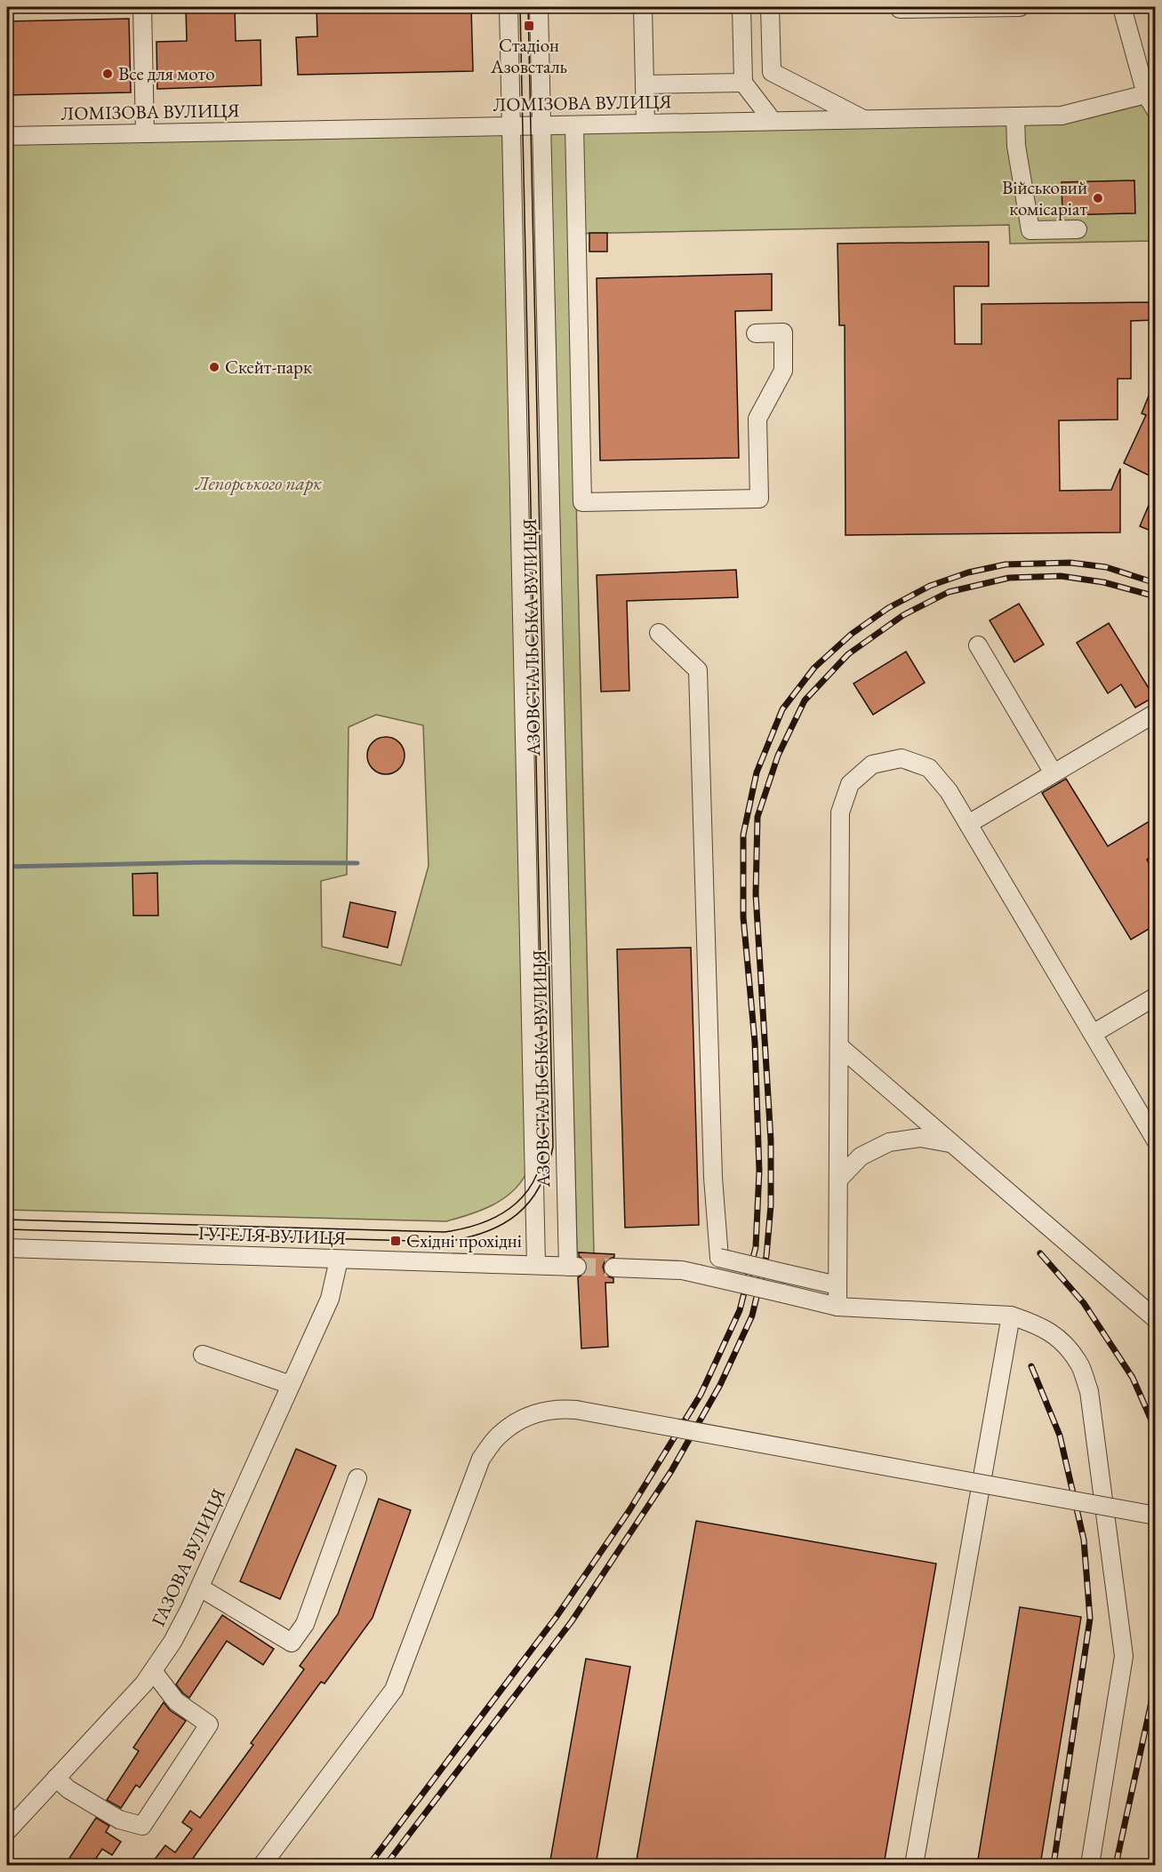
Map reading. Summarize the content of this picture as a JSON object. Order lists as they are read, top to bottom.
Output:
{
  "streets": {
    "street": [
      "ЛОМІЗОВА ВУЛИЦЯ",
      "АЗОВСТАЛЬСЬКА ВУЛИЦЯ",
      "ГУГЕЛЯ ВУЛИЦЯ",
      "ГАЗОВА ВУЛИЦЯ"
    ]
  },
  "crossings": [
    ["ЛОМІЗОВА ВУЛИЦЯ", "АЗОВСТАЛЬСЬКА ВУЛИЦЯ"],
    ["АЗОВСТАЛЬСЬКА ВУЛИЦЯ", "ГУГЕЛЯ ВУЛИЦЯ"],
    ["ГУГЕЛЯ ВУЛИЦЯ", "ГАЗОВА ВУЛИЦЯ"]
  ],
  "parks": ["Лепорського парк"],
  "places": {
    "transit": ["Стадіон Азовсталь", "Східні прохідні"],
    "other": ["Все для мото", "Військовий комісаріат", "Скейт-парк"]
  }
}
